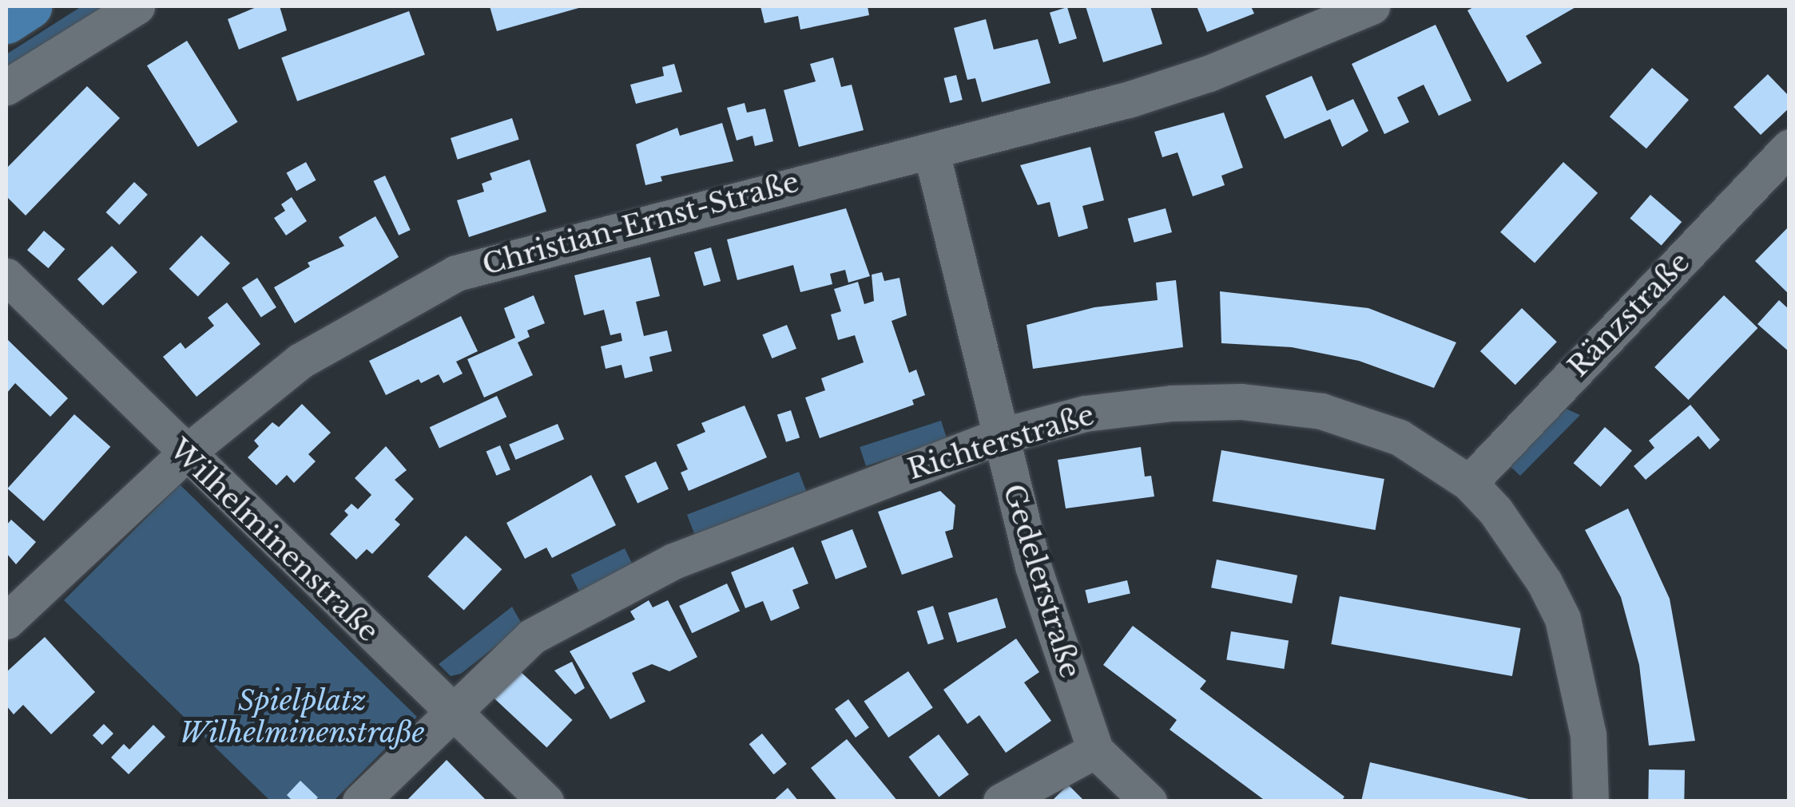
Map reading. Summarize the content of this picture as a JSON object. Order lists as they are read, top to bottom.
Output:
{
  "streets": {
    "street": [
      "Christian-Ernst-Straße",
      "Ränzstraße",
      "Richterstraße",
      "Wilhelminenstraße",
      "Gedelerstraße"
    ]
  },
  "crossings": [
    ["Christian-Ernst-Straße", "Wilhelminenstraße"],
    ["Christian-Ernst-Straße", "Gedelerstraße"],
    ["Ränzstraße", "Richterstraße"],
    ["Richterstraße", "Wilhelminenstraße"],
    ["Richterstraße", "Gedelerstraße"]
  ],
  "parks": ["Spielplatz Wilhelminenstraße"]
}
